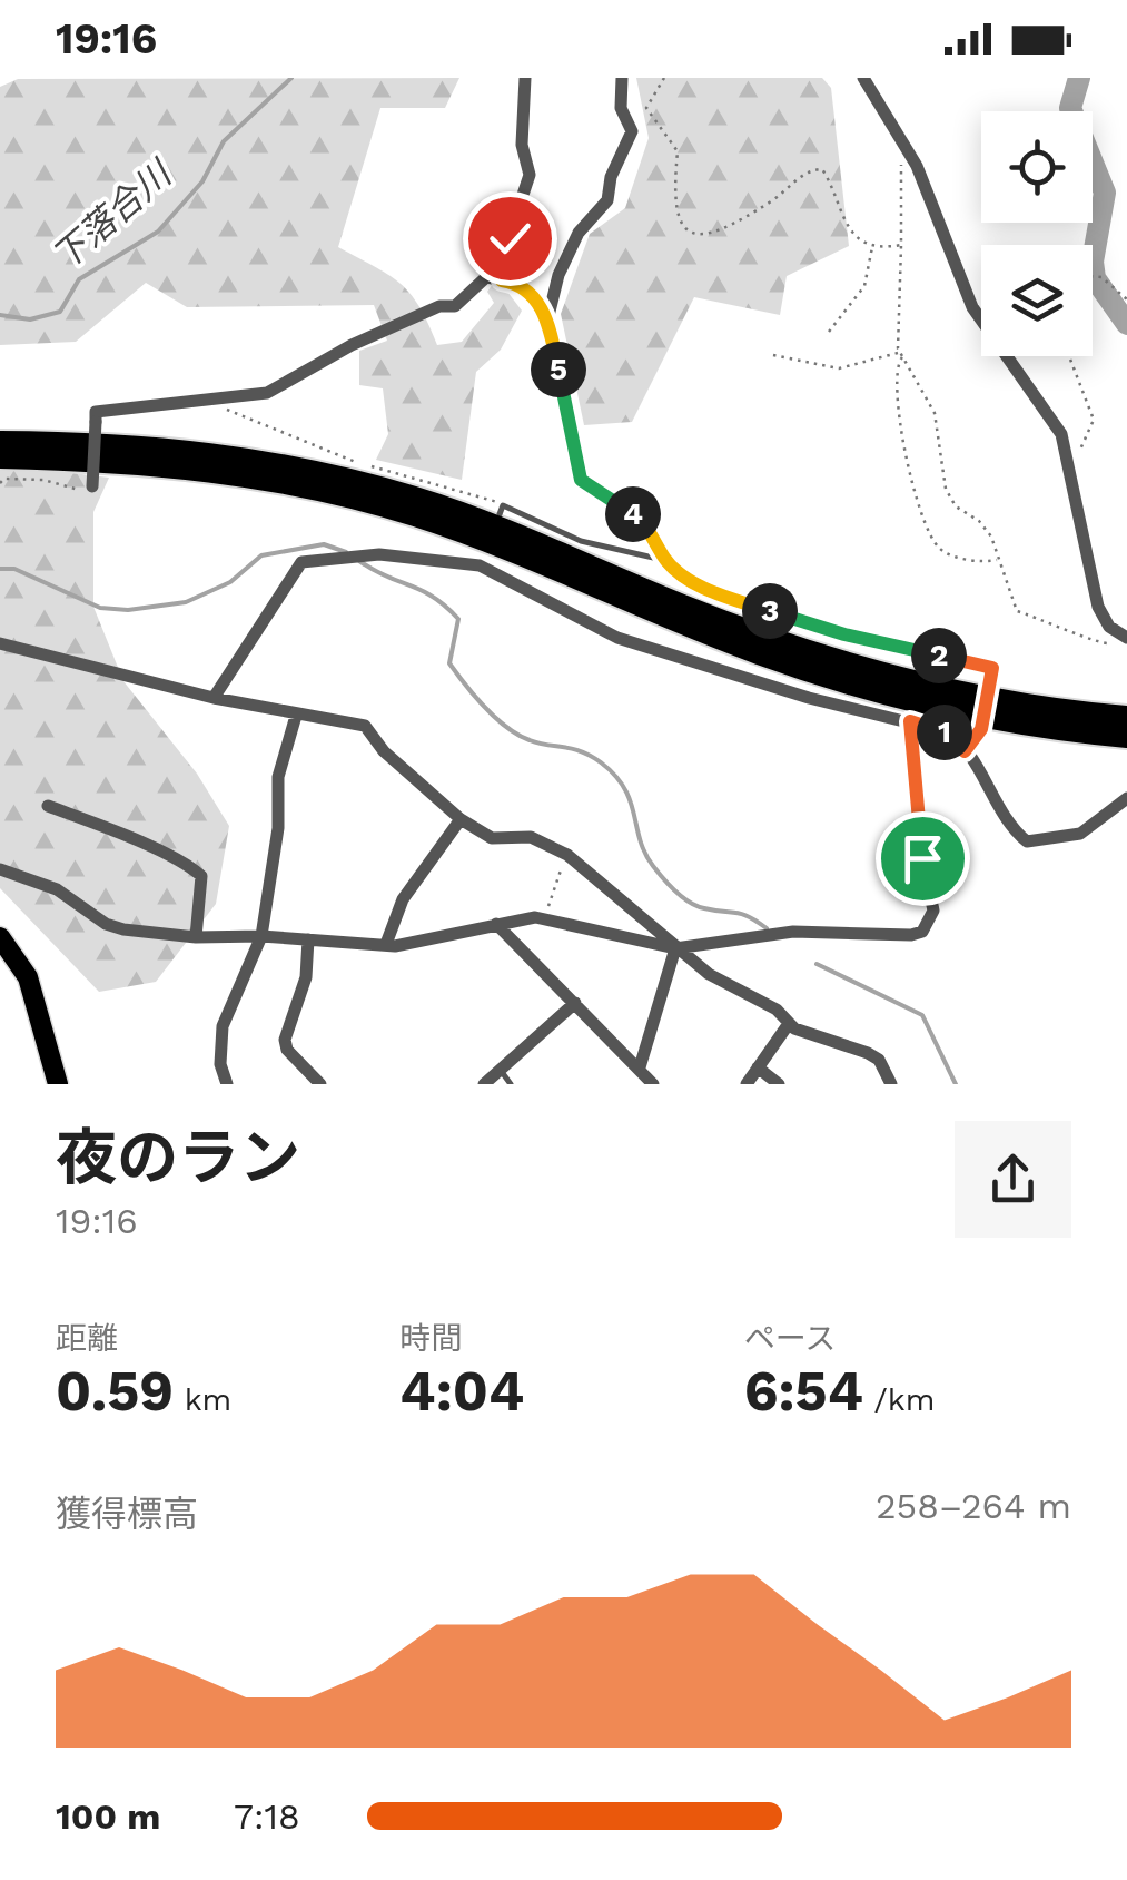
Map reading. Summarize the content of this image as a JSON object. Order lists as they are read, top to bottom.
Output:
{
  "water": ["下落合川"],
  "page": {
    "status": "19:16",
    "pins": [
      "5",
      "4",
      "3",
      "2",
      "1"
    ],
    "heading": ["夜のラン", "19:16"],
    "stats": [
      ["距離", "0.59 km"],
      ["時間", "4:04"],
      ["ペース", "6:54 /km"]
    ],
    "chart": ["獲得標高", "258–264 m"],
    "list": [
      {
        "name": "100 m",
        "note": "7:18"
      }
    ]
  }
}
